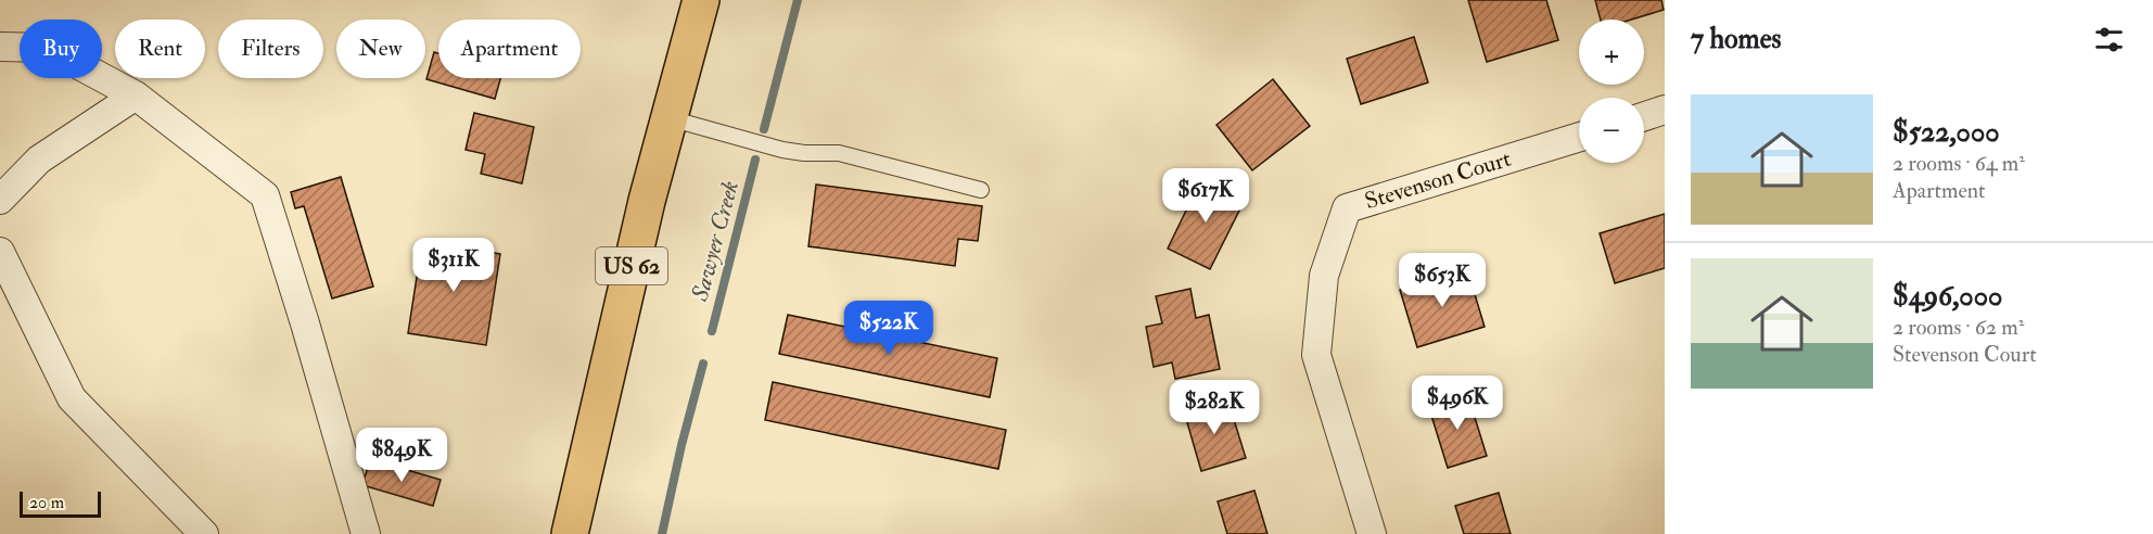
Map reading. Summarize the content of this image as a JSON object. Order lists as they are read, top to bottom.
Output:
{
  "streets": {
    "main road": ["US 62"],
    "street": ["Stevenson Court"]
  },
  "water": ["Sawyer Creek"],
  "scale_bar": "20 m",
  "page": {
    "heading": "7 homes",
    "map_buttons": ["+", "−"],
    "chip": [
      "Buy",
      "Rent",
      "Filters",
      "New",
      "Apartment"
    ],
    "list": [
      {
        "name": "$522,000",
        "note": "2 rooms · 64 m² · Apartment"
      },
      {
        "name": "$496,000",
        "note": "2 rooms · 62 m² · Stevenson Court"
      }
    ],
    "price": [
      "$617K",
      "$311K",
      "$653K",
      "$522K",
      "$496K",
      "$282K",
      "$849K"
    ],
    "scale": "20 m"
  }
}
